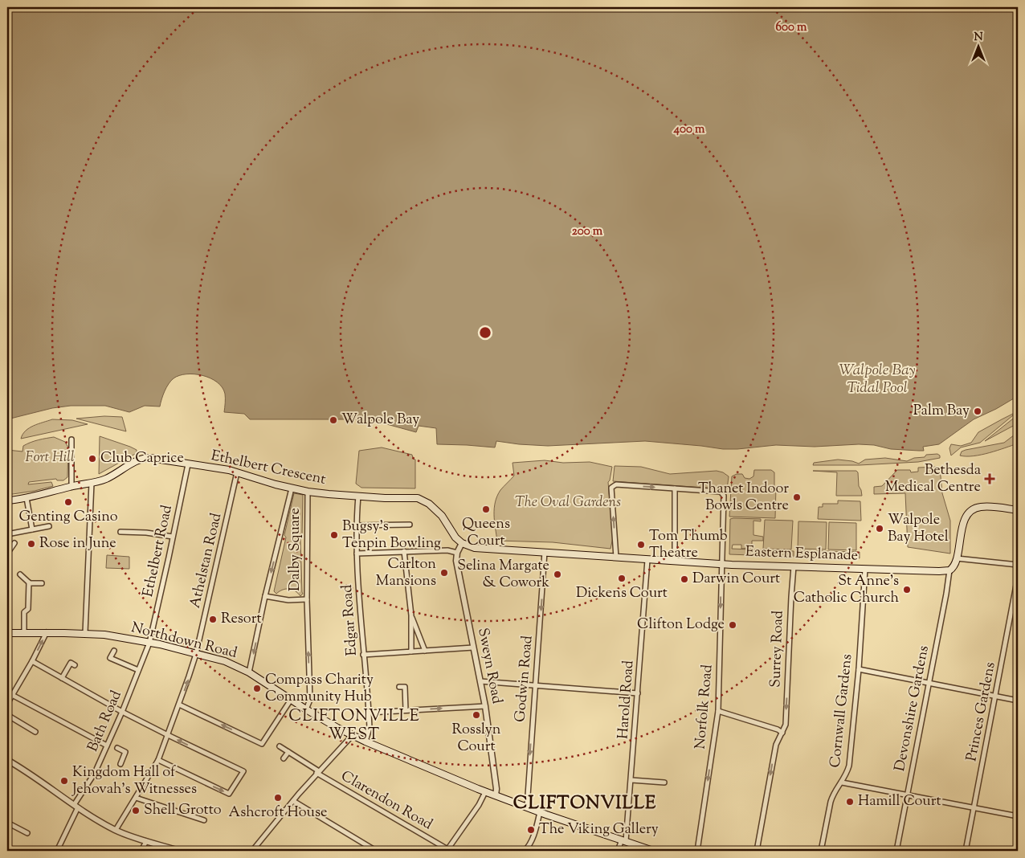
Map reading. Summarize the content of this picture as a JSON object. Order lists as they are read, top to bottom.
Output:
{
  "streets": {
    "main road": ["Ethelbert Crescent", "Eastern Esplanade", "Northdown Road"],
    "street": [
      "Dalby Square",
      "Ethelbert Road",
      "Athelstan Road",
      "Edgar Road",
      "Surrey Road",
      "Sweyn Road",
      "Godwin Road",
      "Harold Road",
      "Norfolk Road",
      "Devonshire Gardens",
      "Cornwall Gardens",
      "Princes Gardens",
      "Bath Road",
      "Clarendon Road"
    ]
  },
  "crossings": [
    ["Ethelbert Crescent", "Dalby Square"],
    ["Ethelbert Crescent", "Ethelbert Road"],
    ["Ethelbert Crescent", "Eastern Esplanade"],
    ["Ethelbert Crescent", "Athelstan Road"],
    ["Ethelbert Crescent", "Edgar Road"],
    ["Ethelbert Road", "Northdown Road"],
    ["Ethelbert Road", "Bath Road"],
    ["Eastern Esplanade", "Surrey Road"],
    ["Eastern Esplanade", "Godwin Road"],
    ["Eastern Esplanade", "Harold Road"],
    ["Eastern Esplanade", "Norfolk Road"],
    ["Eastern Esplanade", "Devonshire Gardens"],
    ["Eastern Esplanade", "Cornwall Gardens"],
    ["Athelstan Road", "Northdown Road"],
    ["Edgar Road", "Northdown Road"],
    ["Northdown Road", "Sweyn Road"],
    ["Northdown Road", "Godwin Road"],
    ["Northdown Road", "Harold Road"],
    ["Northdown Road", "Bath Road"],
    ["Northdown Road", "Clarendon Road"]
  ],
  "one_way": ["Surrey Road", "Godwin Road", "Norfolk Road"],
  "districts": ["CLIFTONVILLE WEST", "CLIFTONVILLE"],
  "water": ["Walpole Bay Tidal Pool"],
  "parks": ["Fort Hill", "The Oval Gardens"],
  "places": {
    "other": [
      "Palm Bay",
      "Walpole Bay",
      "Club Caprice",
      "Thanet Indoor Bowls Centre",
      "Genting Casino",
      "Queens Court",
      "Walpole Bay Hotel",
      "Bugsy's Tenpin Bowling",
      "Rose in June",
      "Tom Thumb Theatre",
      "Carlton Mansions",
      "Selina Margate & Cowork",
      "Dickens Court",
      "Darwin Court",
      "St Anne's Catholic Church",
      "Resort",
      "Clifton Lodge",
      "Compass Charity Community Hub",
      "Rosslyn Court",
      "Kingdom Hall of Jehovah's Witnesses",
      "Ashcroft House",
      "Hamill Court",
      "Shell Grotto",
      "The Viking Gallery"
    ],
    "health": ["Bethesda Medical Centre"]
  },
  "north": "top",
  "rings": ["600 m", "400 m", "200 m"]
}
